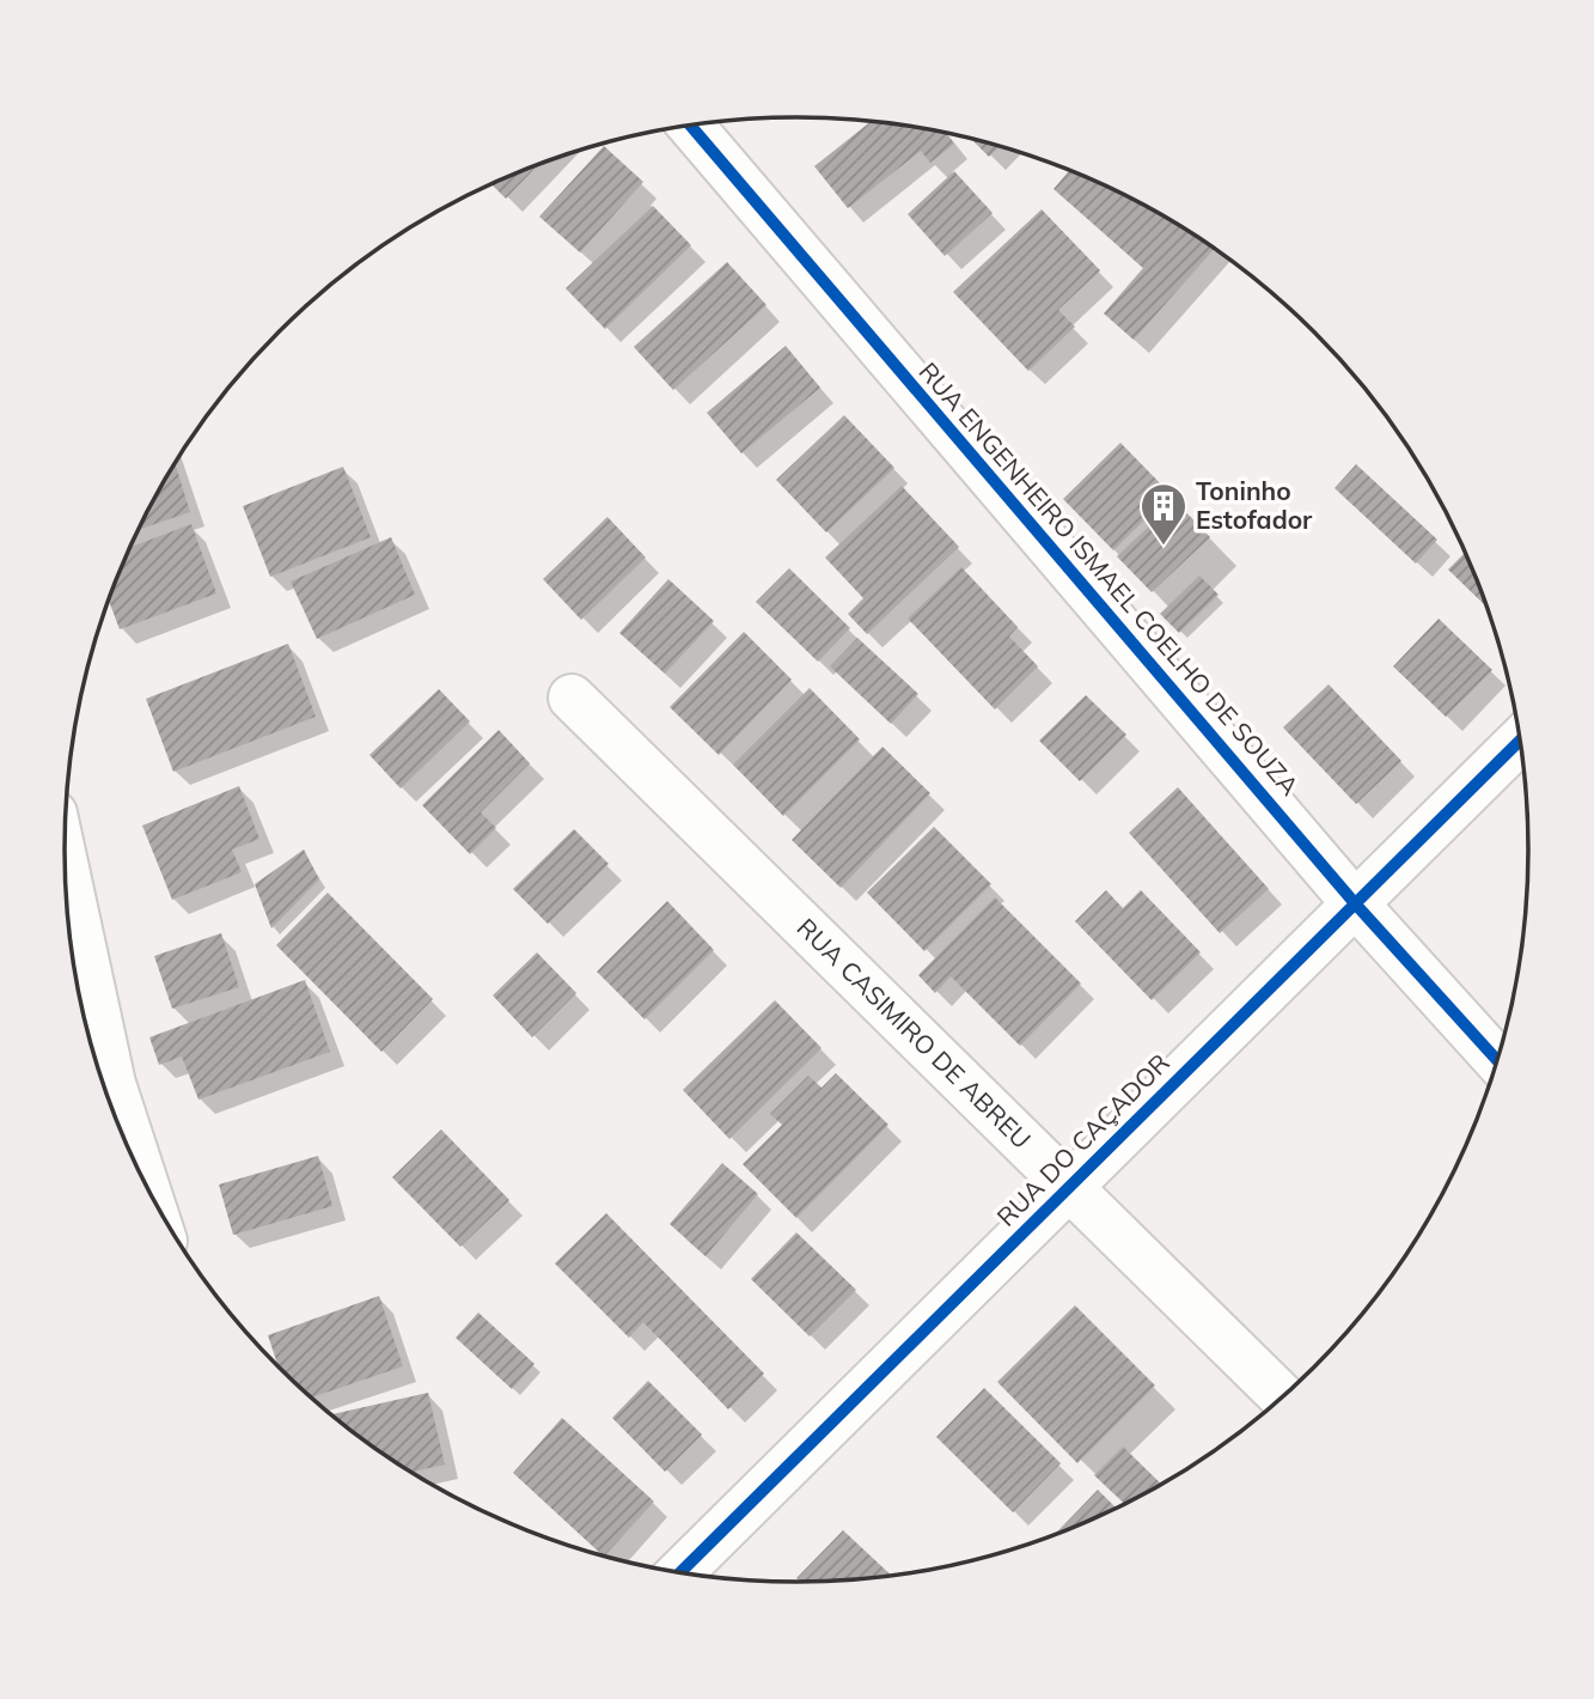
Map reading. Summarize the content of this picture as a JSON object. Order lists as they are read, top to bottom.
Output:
{
  "streets": {
    "street": ["RUA ENGENHEIRO ISMAEL COELHO DE SOUZA", "RUA CASIMIRO DE ABREU", "RUA DO CAÇADOR"]
  },
  "crossings": [
    ["RUA ENGENHEIRO ISMAEL COELHO DE SOUZA", "RUA DO CAÇADOR"],
    ["RUA CASIMIRO DE ABREU", "RUA DO CAÇADOR"]
  ],
  "places": {
    "building": ["Toninho Estofador"]
  }
}
